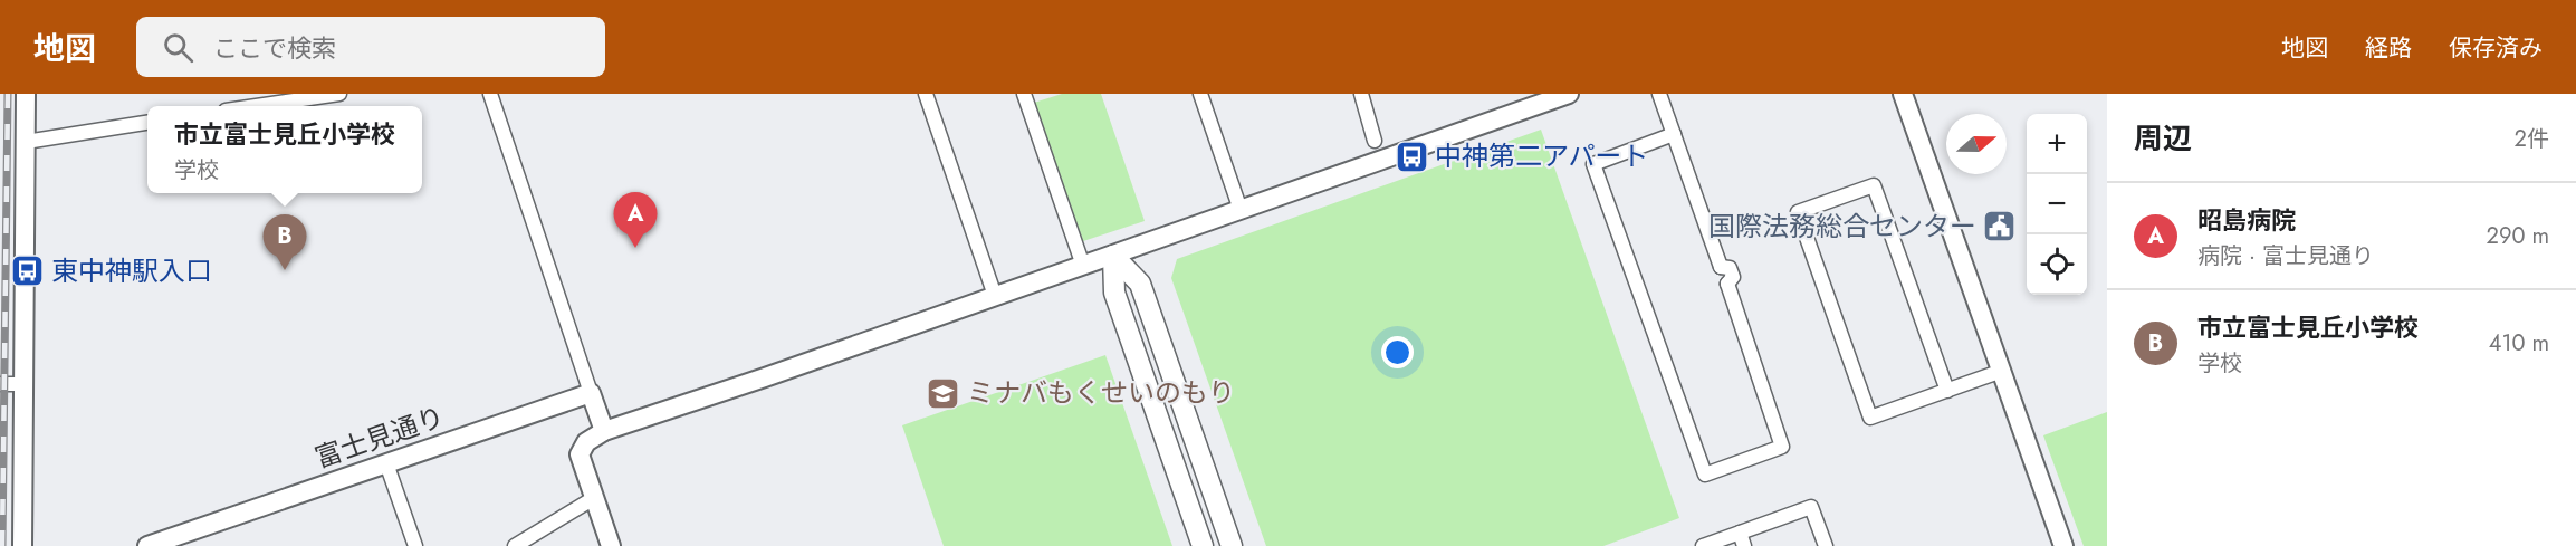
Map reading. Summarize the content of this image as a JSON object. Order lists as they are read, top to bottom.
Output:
{
  "streets": {
    "street": ["富士見通り"]
  },
  "places": {
    "bus stop": ["中神第二アパート", "東中神駅入口"],
    "public building": ["国際法務総合センター"],
    "school or university": ["ミナバもくせいのもり"]
  },
  "north": "right",
  "page": {
    "header": "地図",
    "search": "ここで検索",
    "nav": ["地図", "経路", "保存済み"],
    "heading": ["周辺", "2件"],
    "popup": ["市立富士見丘小学校", "学校"],
    "map_buttons": ["+", "−"],
    "list": [
      {
        "mark": "A",
        "name": "昭島病院",
        "note": "病院 · 富士見通り",
        "value": "290 m"
      },
      {
        "mark": "B",
        "name": "市立富士見丘小学校",
        "note": "学校",
        "value": "410 m"
      }
    ],
    "pins": ["A", "B"]
  }
}
